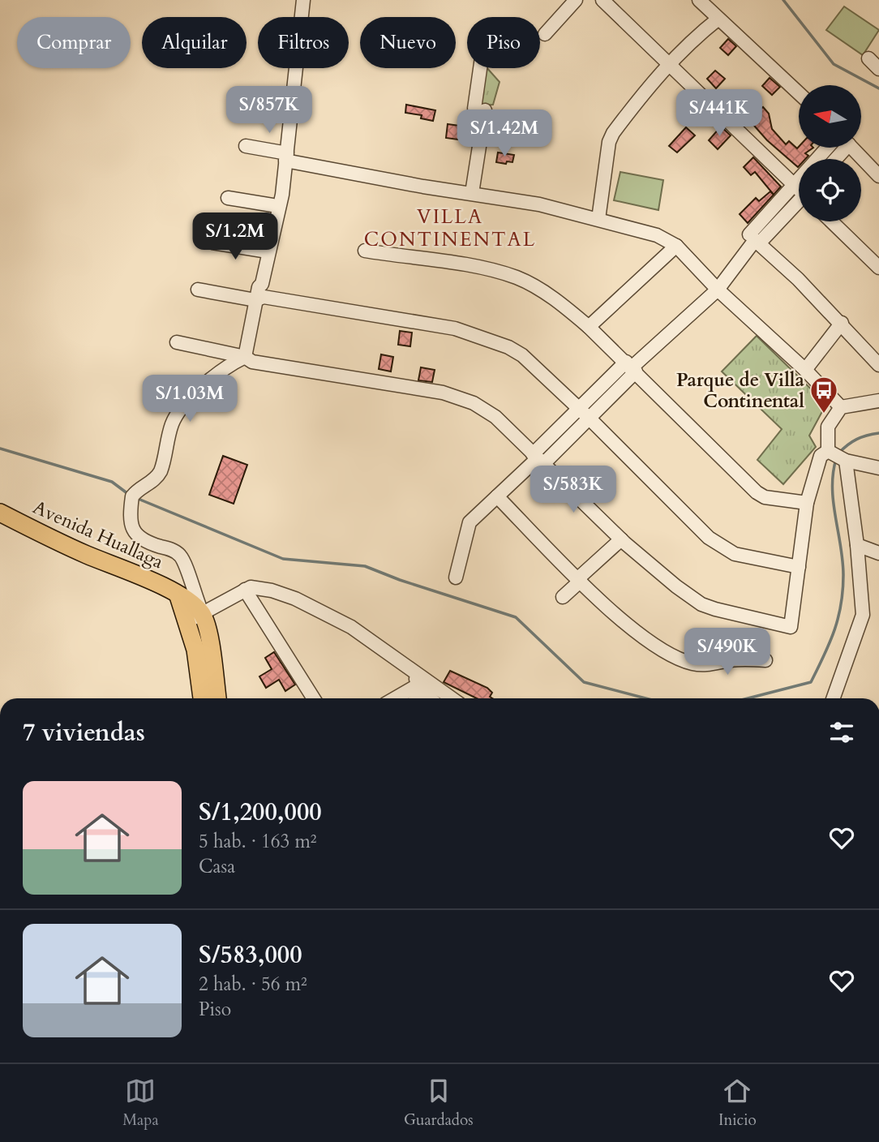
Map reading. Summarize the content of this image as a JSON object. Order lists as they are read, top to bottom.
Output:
{
  "streets": {
    "main road": ["Avenida Huallaga"]
  },
  "districts": ["VILLA CONTINENTAL"],
  "places": {
    "bus stop": ["Parque de Villa Continental"]
  },
  "north": "left",
  "page": {
    "chip": [
      "Comprar",
      "Alquilar",
      "Filtros",
      "Nuevo",
      "Piso"
    ],
    "price": [
      "S/857K",
      "S/441K",
      "S/1.42M",
      "S/1.2M",
      "S/1.03M",
      "S/583K",
      "S/490K"
    ],
    "heading": "7 viviendas",
    "list": [
      {
        "name": "S/1,200,000",
        "note": "5 hab. · 163 m² · Casa"
      },
      {
        "name": "S/583,000",
        "note": "2 hab. · 56 m² · Piso"
      }
    ],
    "tabs": ["Mapa", "Guardados", "Inicio"]
  }
}
